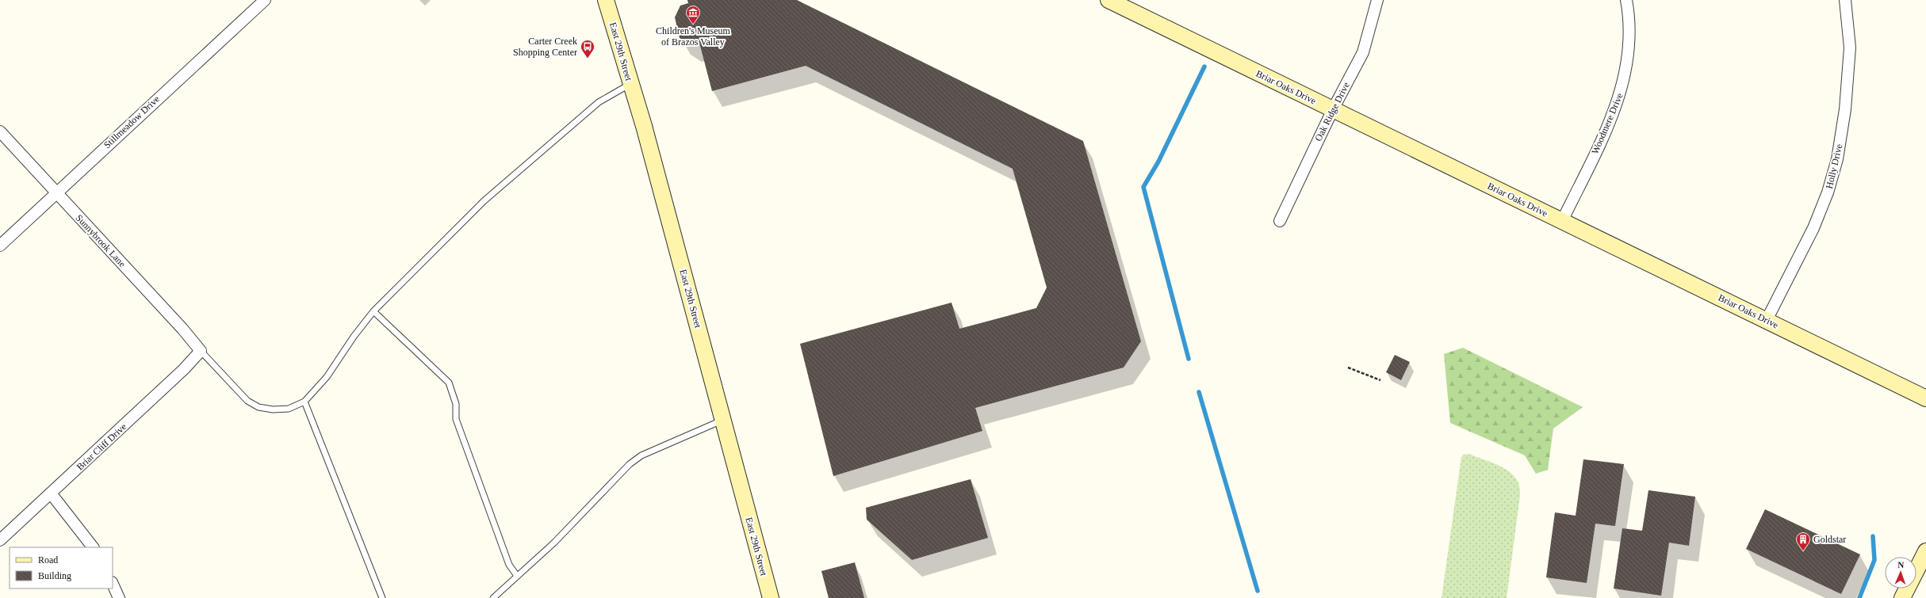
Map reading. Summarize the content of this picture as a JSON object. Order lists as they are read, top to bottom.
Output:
{
  "streets": {
    "street": [
      "East 29th Street",
      "Briar Oaks Drive",
      "Oak Ridge Drive",
      "Stillmeadow Drive",
      "Woodmere Drive",
      "Holly Drive",
      "Sunnybrook Lane",
      "Briar Cliff Drive"
    ]
  },
  "crossings": [
    ["Briar Oaks Drive", "Oak Ridge Drive"],
    ["Briar Oaks Drive", "Woodmere Drive"],
    ["Briar Oaks Drive", "Holly Drive"],
    ["Stillmeadow Drive", "Sunnybrook Lane"],
    ["Sunnybrook Lane", "Briar Cliff Drive"]
  ],
  "places": {
    "museum": ["Children's Museum of Brazos Valley"],
    "bus stop": ["Carter Creek Shopping Center"],
    "building": ["Goldstar"]
  },
  "legend": ["Road", "Building"],
  "north": "top"
}
